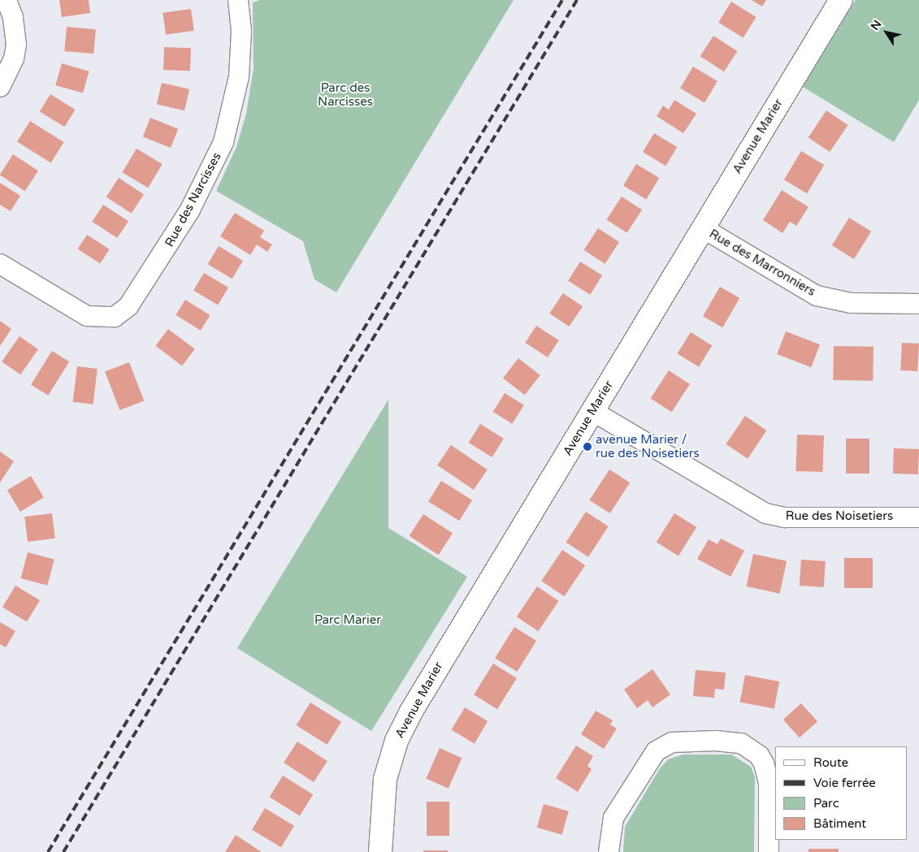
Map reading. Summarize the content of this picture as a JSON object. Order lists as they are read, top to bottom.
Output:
{
  "streets": {
    "street": [
      "Avenue Marier",
      "Rue des Narcisses",
      "Rue des Marronniers",
      "Rue des Noisetiers"
    ]
  },
  "crossings": [
    ["Avenue Marier", "Rue des Marronniers"],
    ["Avenue Marier", "Rue des Noisetiers"]
  ],
  "parks": ["Parc des Narcisses", "Parc Marier"],
  "places": ["avenue Marier / rue des Noisetiers"],
  "legend": [
    "Route",
    "Voie ferrée",
    "Parc",
    "Bâtiment"
  ],
  "north": "top left"
}
